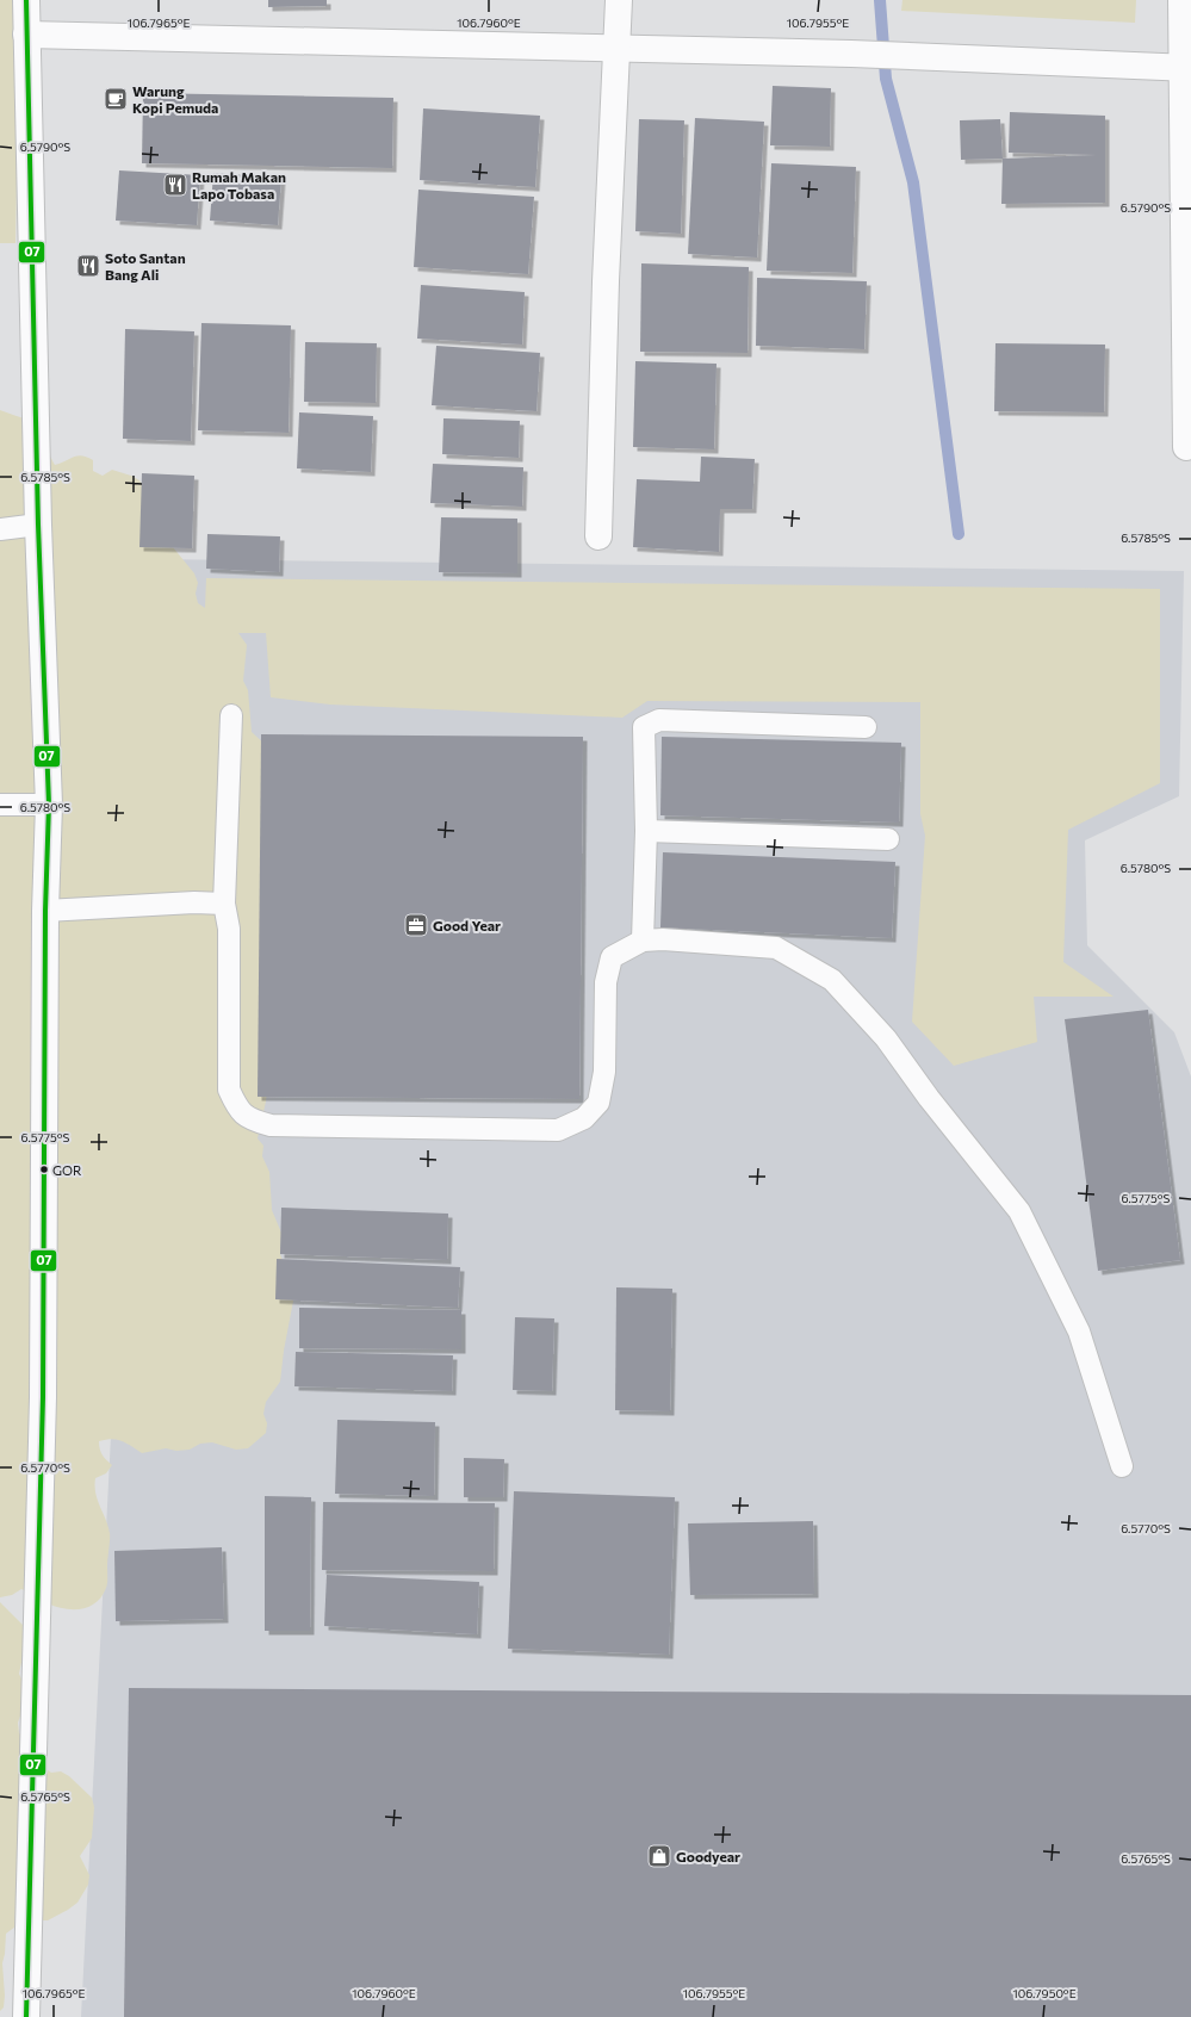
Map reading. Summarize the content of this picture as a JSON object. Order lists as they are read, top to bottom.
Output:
{
  "places": {
    "cafe": ["Warung Kopi Pemuda"],
    "restaurant": ["Rumah Makan Lapo Tobasa", "Soto Santan Bang Ali"],
    "office": ["Good Year"],
    "other": ["GOR"],
    "shop": ["Goodyear"]
  },
  "lines": ["transit line 07"],
  "coordinates": [
    "106.7965°E",
    "106.7960°E",
    "106.7955°E",
    "6.5790°S",
    "6.5785°S",
    "6.5780°S",
    "6.5775°S",
    "6.5770°S",
    "6.5765°S",
    "106.7950°E"
  ]
}
